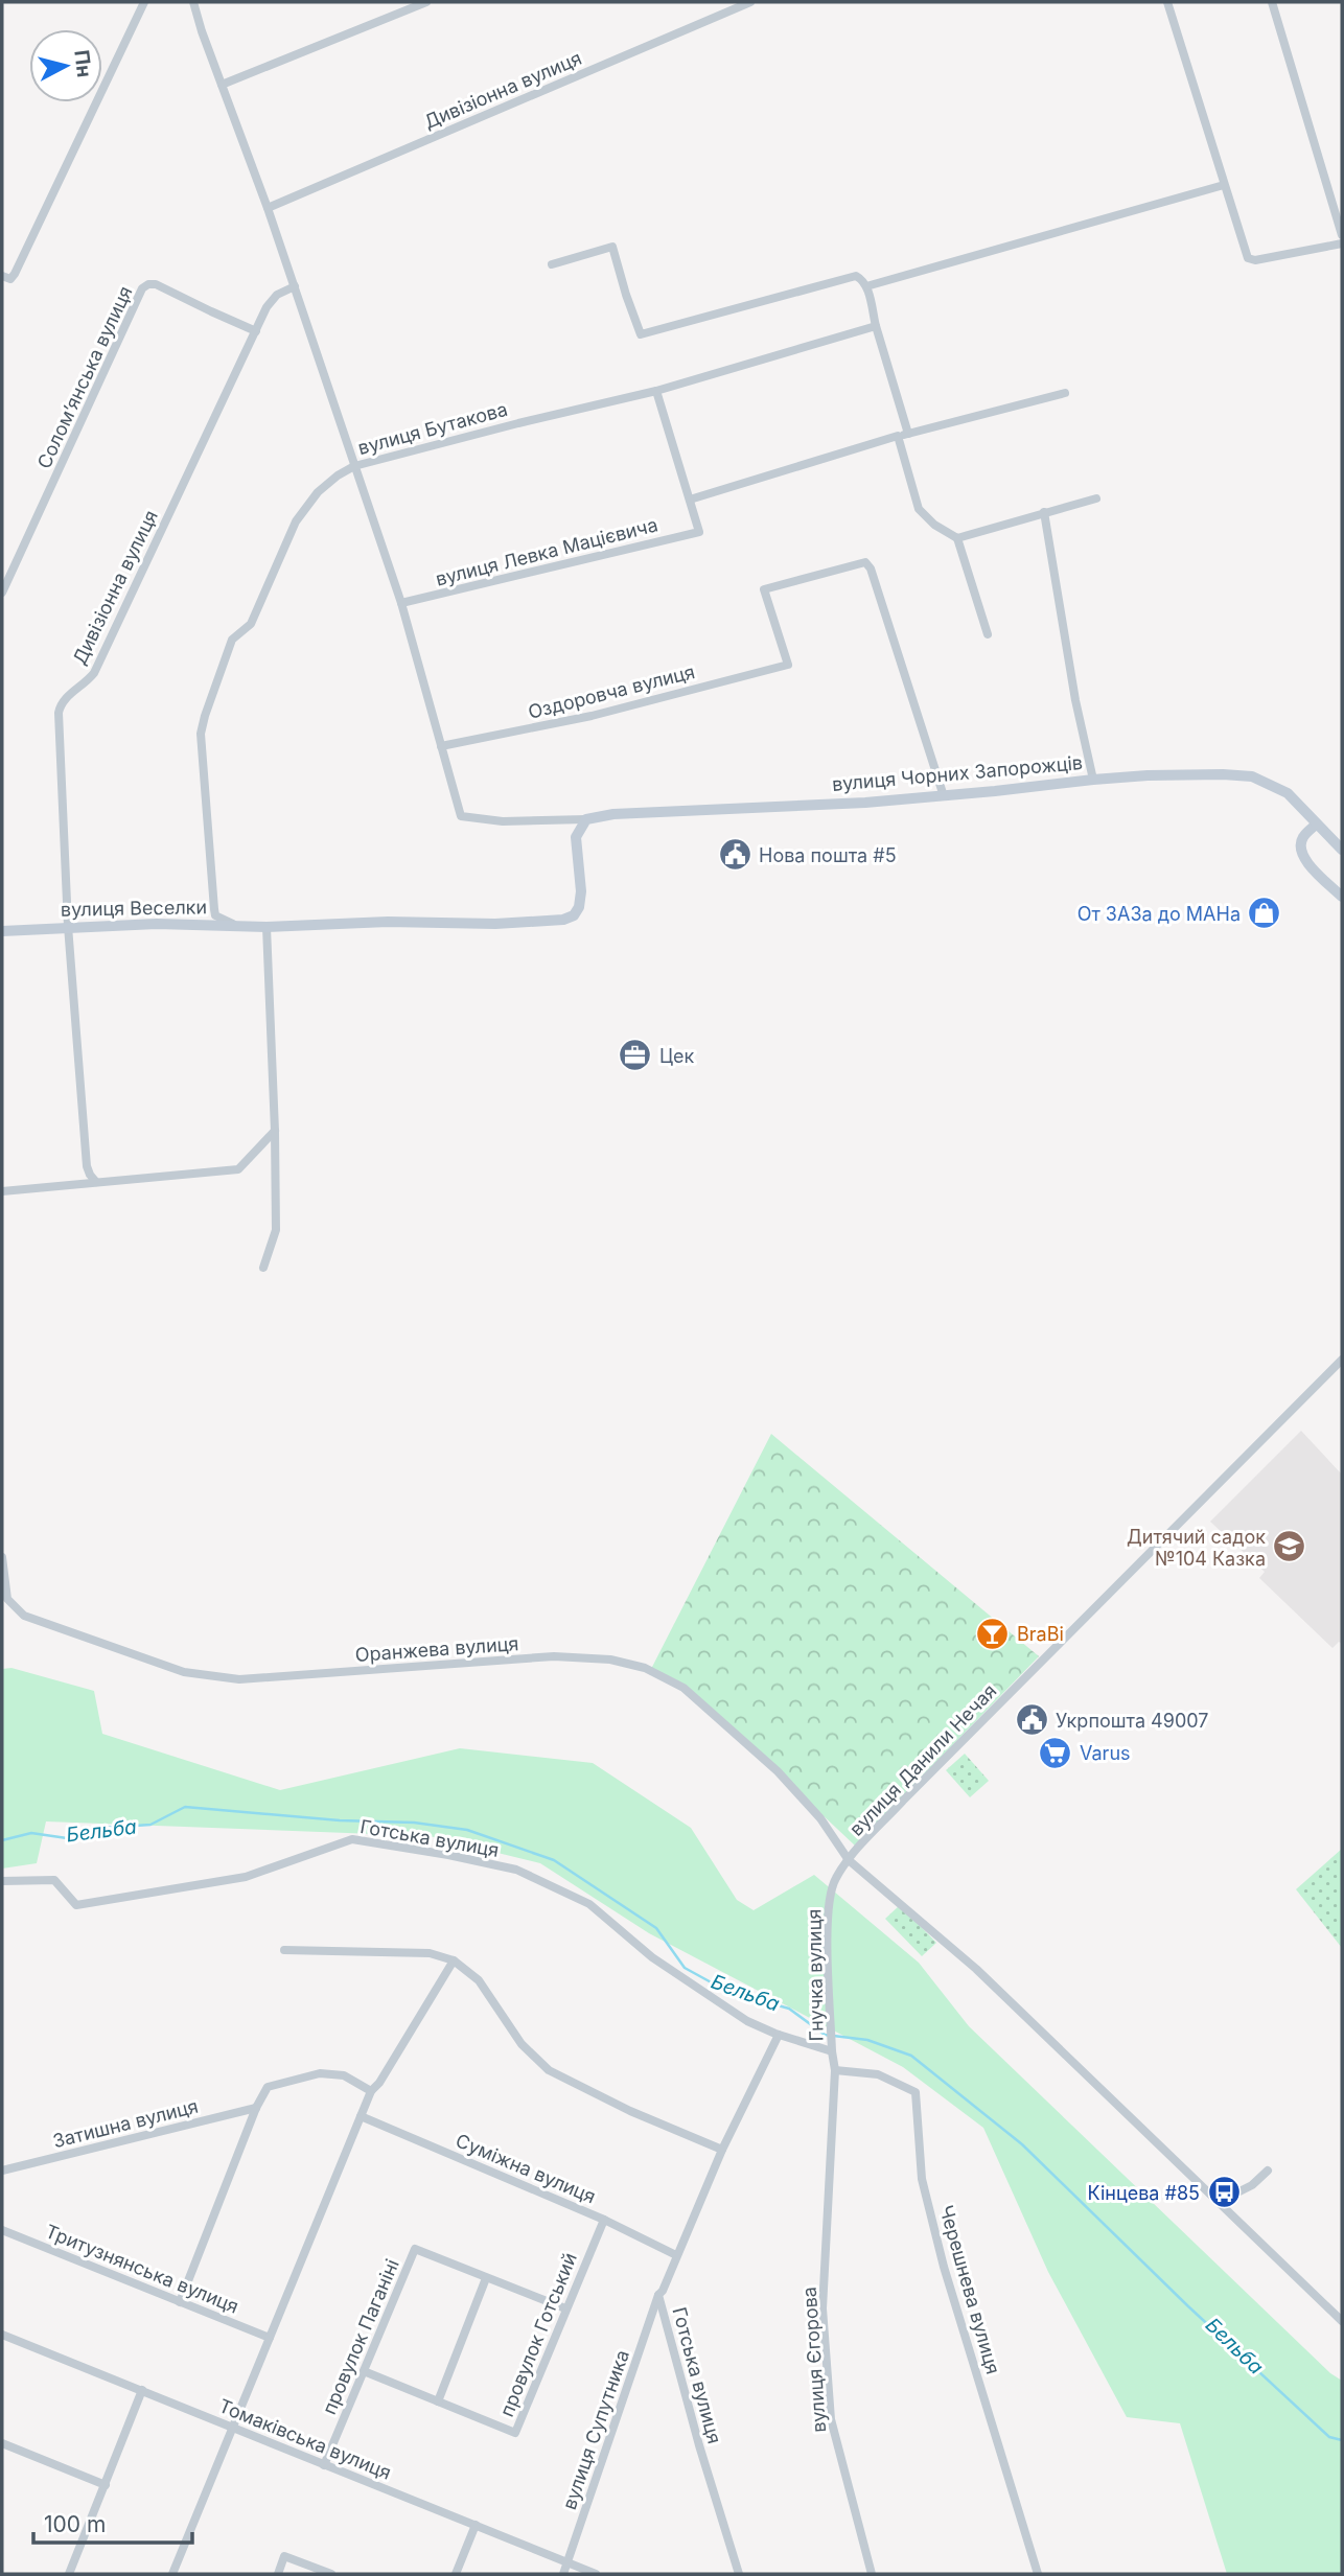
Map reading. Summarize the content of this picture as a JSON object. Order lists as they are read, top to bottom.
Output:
{
  "streets": {
    "street": [
      "Дивізіонна вулиця",
      "Соломʼянська вулиця",
      "вулиця Бутакова",
      "вулиця Левка Мацієвича",
      "Оздоровча вулиця",
      "вулиця Чорних Запорожців",
      "вулиця Веселки",
      "Оранжева вулиця",
      "вулиця Данили Нечая",
      "Готська вулиця",
      "Гнучка вулиця",
      "Затишна вулиця",
      "Суміжна вулиця",
      "Тритузнянська вулиця",
      "Черешнева вулиця",
      "провулок Готський",
      "провулок Паганіні",
      "вулиця Єгорова",
      "вулиця Супутника",
      "Томаківська вулиця"
    ]
  },
  "crossings": [
    ["Дивізіонна вулиця", "Соломʼянська вулиця"],
    ["Дивізіонна вулиця", "вулиця Веселки"],
    ["вулиця Бутакова", "вулиця Веселки"],
    ["Оздоровча вулиця", "вулиця Чорних Запорожців"],
    ["Оранжева вулиця", "вулиця Данили Нечая"],
    ["Оранжева вулиця", "Гнучка вулиця"],
    ["вулиця Данили Нечая", "Гнучка вулиця"],
    ["Готська вулиця", "Гнучка вулиця"],
    ["Готська вулиця", "Суміжна вулиця"],
    ["Готська вулиця", "вулиця Єгорова"],
    ["Готська вулиця", "вулиця Супутника"],
    ["Гнучка вулиця", "вулиця Єгорова"],
    ["Суміжна вулиця", "провулок Готський"],
    ["Черешнева вулиця", "вулиця Єгорова"],
    ["провулок Готський", "провулок Паганіні"],
    ["провулок Паганіні", "Томаківська вулиця"],
    ["вулиця Супутника", "Томаківська вулиця"]
  ],
  "water": ["Бельба"],
  "places": {
    "public building": ["Нова пошта #5", "Укрпошта 49007"],
    "shop": ["От ЗАЗа до МАНа"],
    "office": ["Цек"],
    "school or university": ["Дитячий садок №104 Казка"],
    "bar": ["BraBi"],
    "supermarket": ["Varus"],
    "bus stop": ["Кінцева #85"]
  },
  "scale_bar": "100 m",
  "north": "right"
}
